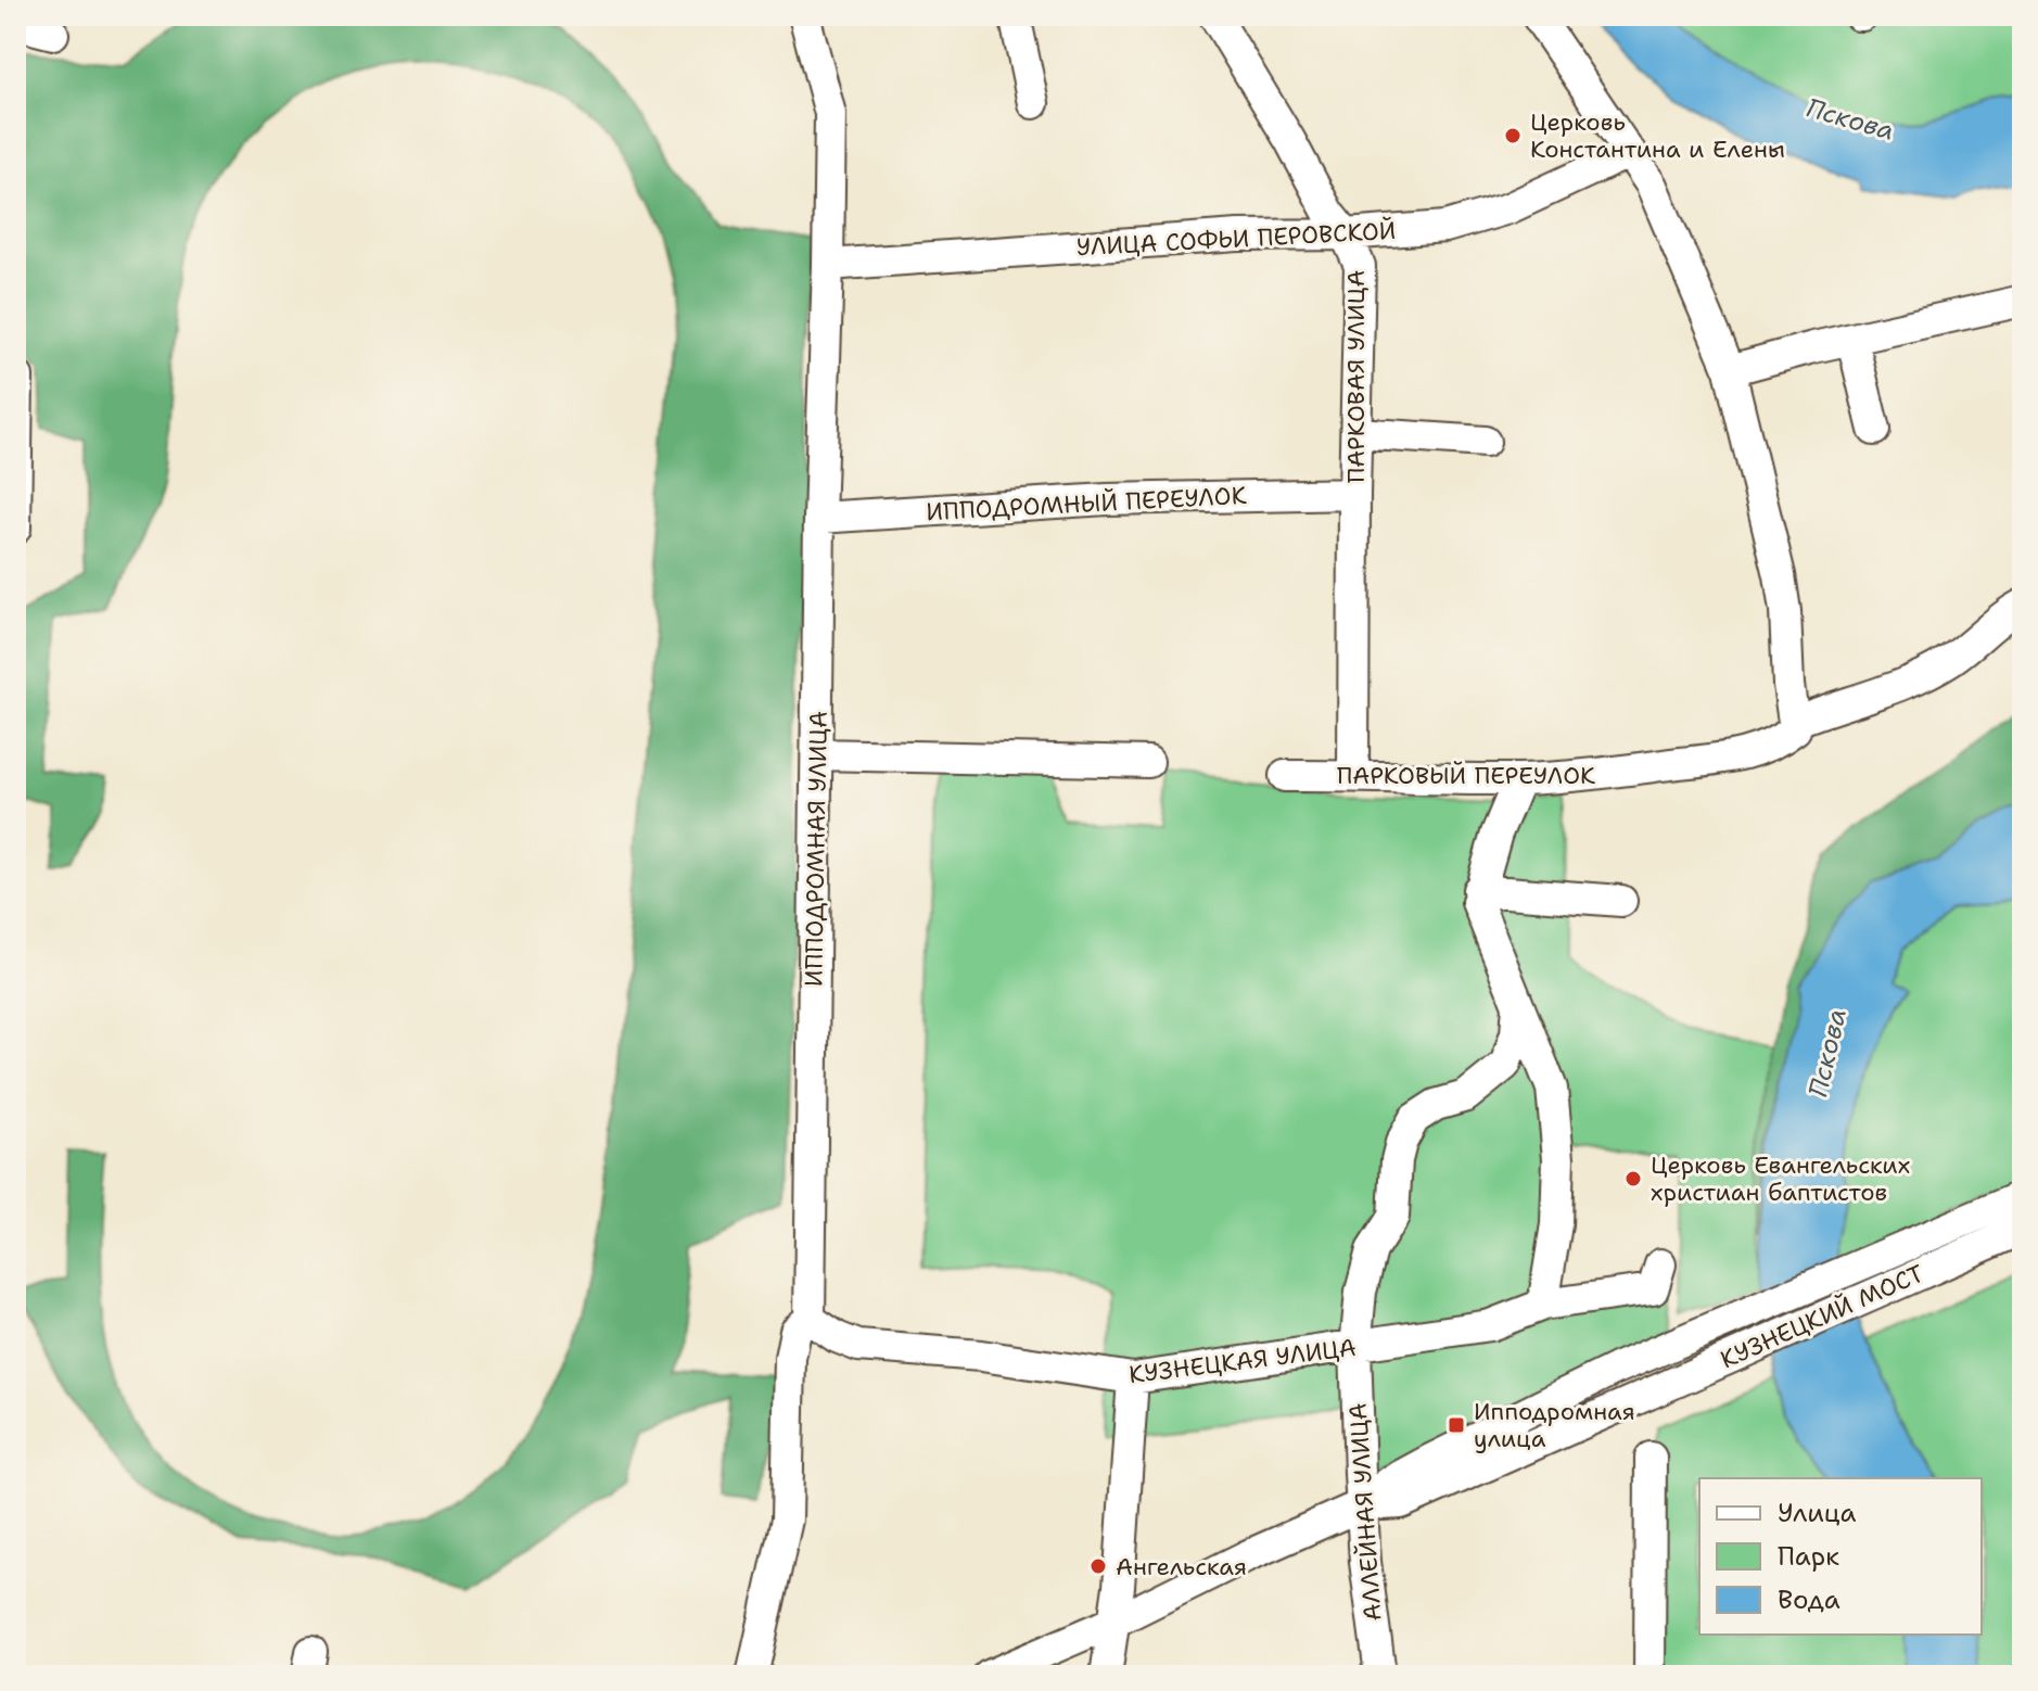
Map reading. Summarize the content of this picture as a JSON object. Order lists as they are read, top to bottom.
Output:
{
  "streets": {
    "street": [
      "УЛИЦА СОФЬИ ПЕРОВСКОЙ",
      "ПАРКОВАЯ УЛИЦА",
      "ИППОДРОМНЫЙ ПЕРЕУЛОК",
      "ПАРКОВЫЙ ПЕРЕУЛОК",
      "ИППОДРОМНАЯ УЛИЦА",
      "КУЗНЕЦКИЙ МОСТ",
      "КУЗНЕЦКАЯ УЛИЦА",
      "АЛЛЕЙНАЯ УЛИЦА"
    ]
  },
  "crossings": [
    ["УЛИЦА СОФЬИ ПЕРОВСКОЙ", "ПАРКОВАЯ УЛИЦА"],
    ["УЛИЦА СОФЬИ ПЕРОВСКОЙ", "ИППОДРОМНАЯ УЛИЦА"],
    ["ПАРКОВАЯ УЛИЦА", "ИППОДРОМНЫЙ ПЕРЕУЛОК"],
    ["ПАРКОВАЯ УЛИЦА", "ПАРКОВЫЙ ПЕРЕУЛОК"],
    ["ИППОДРОМНЫЙ ПЕРЕУЛОК", "ИППОДРОМНАЯ УЛИЦА"],
    ["ИППОДРОМНАЯ УЛИЦА", "КУЗНЕЦКАЯ УЛИЦА"],
    ["КУЗНЕЦКИЙ МОСТ", "АЛЛЕЙНАЯ УЛИЦА"],
    ["КУЗНЕЦКАЯ УЛИЦА", "АЛЛЕЙНАЯ УЛИЦА"]
  ],
  "water": ["Пскова"],
  "places": {
    "other": ["Церковь Константина и Елены", "Церковь Евангельских христиан баптистов", "Ангельская"],
    "transit": ["Ипподромная улица"]
  },
  "legend": ["Улица", "Парк", "Вода"]
}
